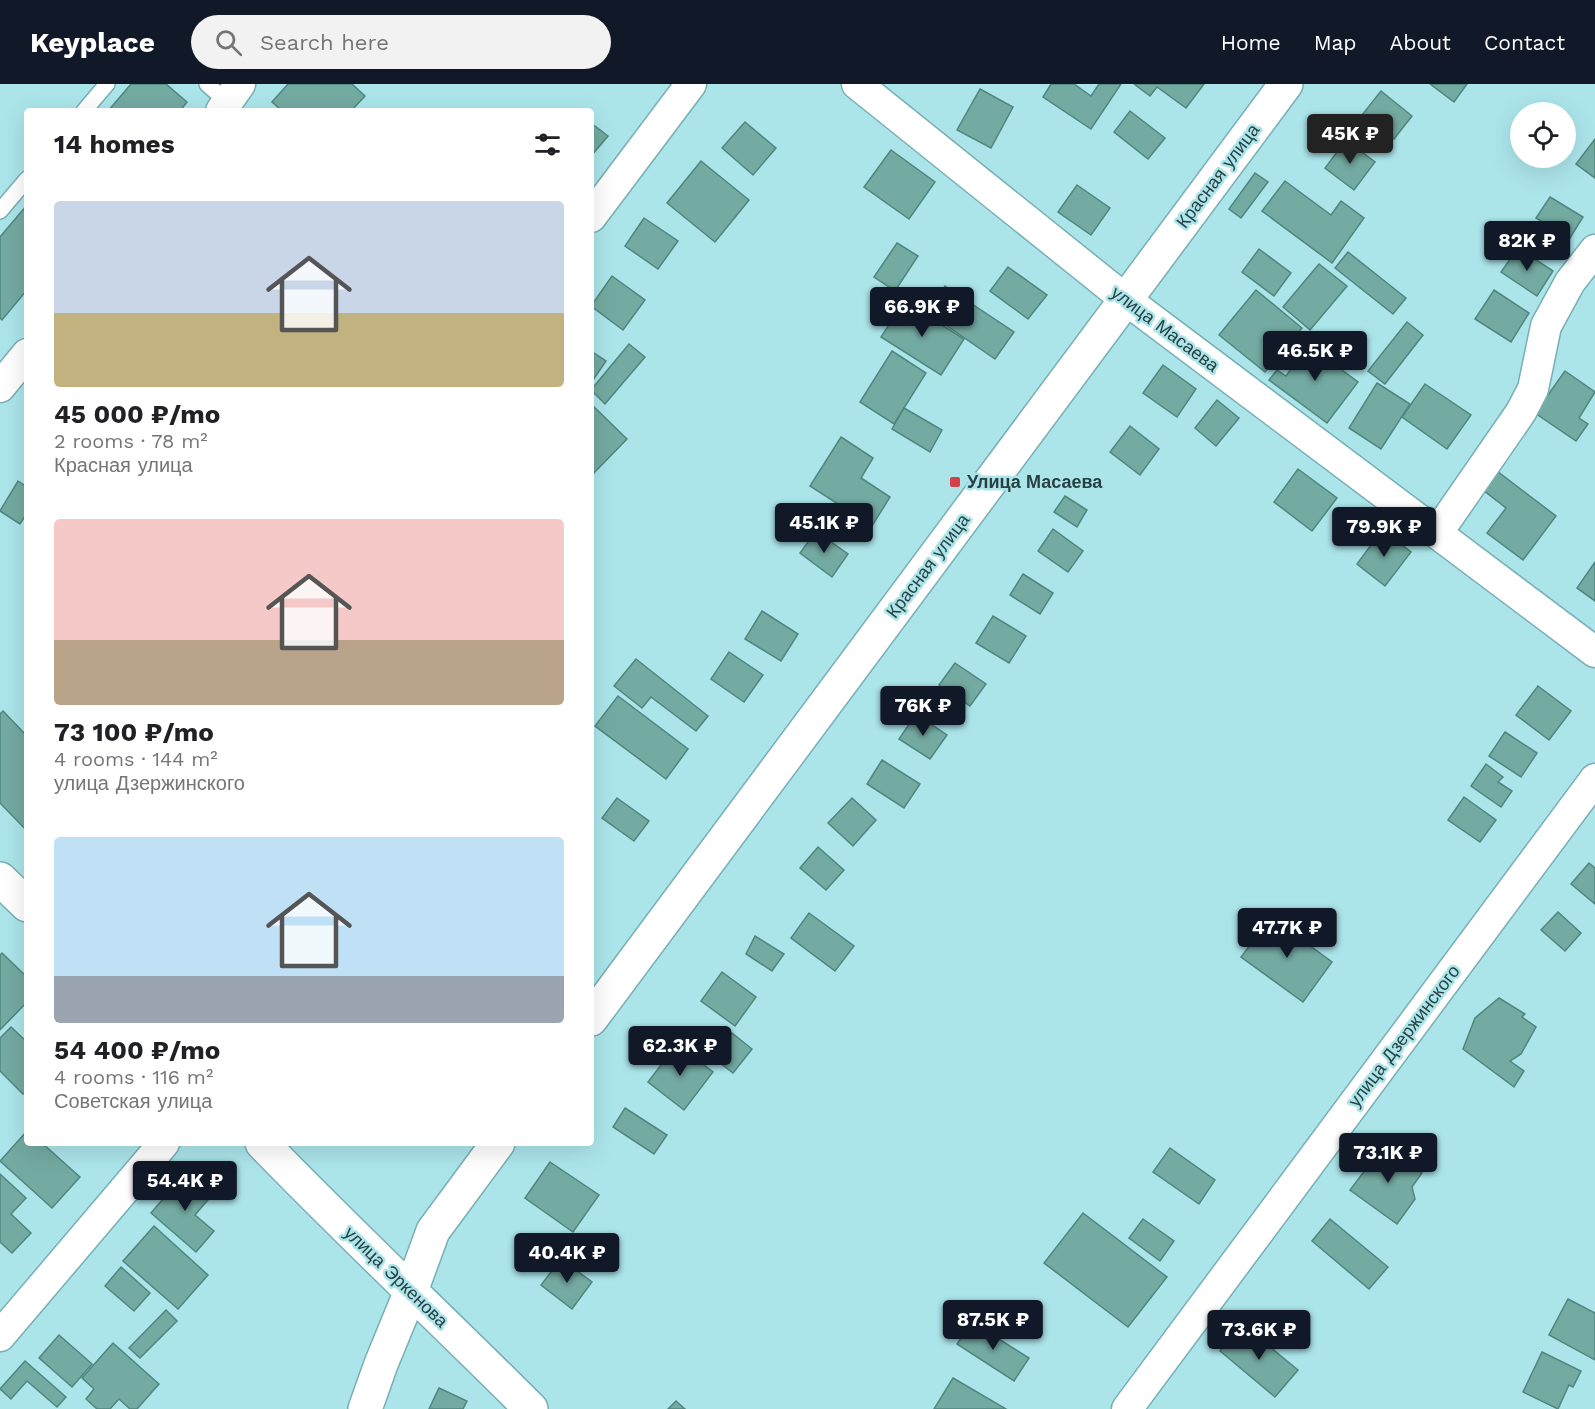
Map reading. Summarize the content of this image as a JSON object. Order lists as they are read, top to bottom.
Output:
{
  "streets": {
    "street": [
      "Красная улица",
      "улица Масаева",
      "улица Дзержинского",
      "улица Эркенова"
    ]
  },
  "crossings": [
    ["Красная улица", "улица Масаева"]
  ],
  "places": {
    "transit": ["Улица Масаева"]
  },
  "page": {
    "header": "Keyplace",
    "search": "Search here",
    "nav": [
      "Home",
      "Map",
      "About",
      "Contact"
    ],
    "heading": "14 homes",
    "price": [
      "45K ₽",
      "82K ₽",
      "66.9K ₽",
      "46.5K ₽",
      "45.1K ₽",
      "79.9K ₽",
      "76K ₽",
      "47.7K ₽",
      "62.3K ₽",
      "73.1K ₽",
      "54.4K ₽",
      "40.4K ₽",
      "87.5K ₽",
      "73.6K ₽"
    ],
    "list": [
      {
        "name": "45 000 ₽/mo",
        "note": "2 rooms · 78 m² · Красная улица"
      },
      {
        "name": "73 100 ₽/mo",
        "note": "4 rooms · 144 m² · улица Дзержинского"
      },
      {
        "name": "54 400 ₽/mo",
        "note": "4 rooms · 116 m² · Советская улица"
      }
    ]
  }
}
